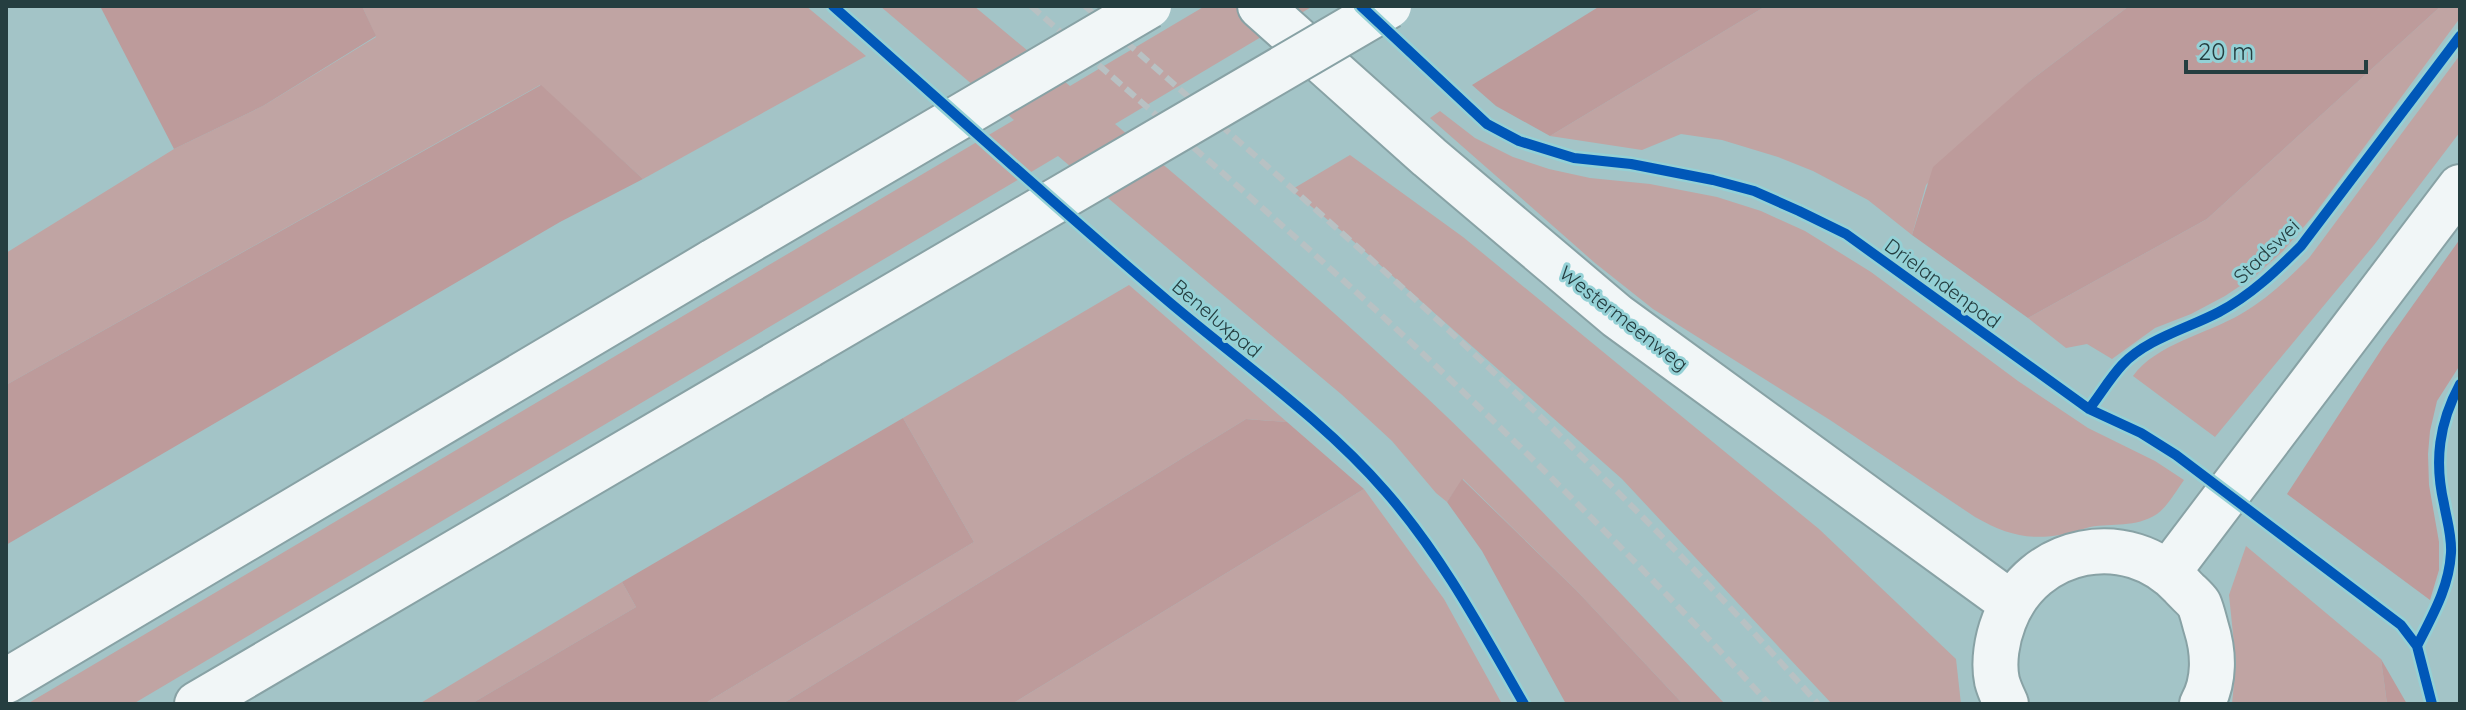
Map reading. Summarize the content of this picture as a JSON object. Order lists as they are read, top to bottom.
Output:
{
  "streets": {
    "main road": ["Westermeenweg"],
    "cycle path": ["Stadswei", "Drielandenpad", "Beneluxpad"]
  },
  "scale_bar": "20 m"
}
